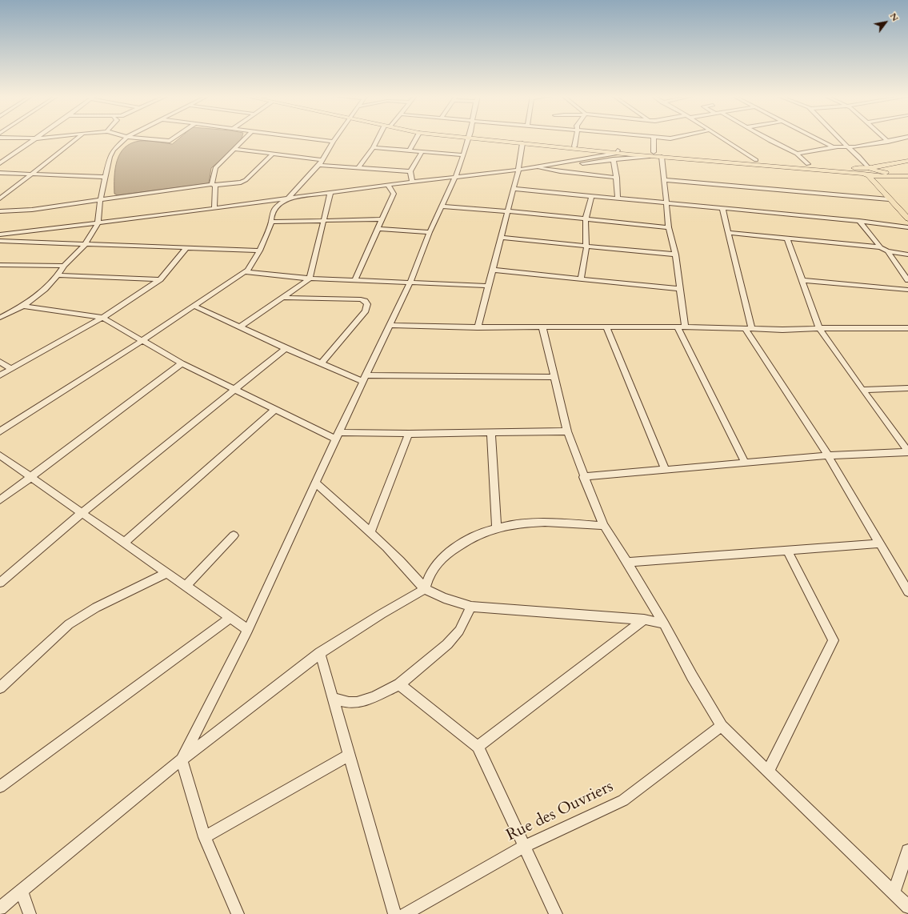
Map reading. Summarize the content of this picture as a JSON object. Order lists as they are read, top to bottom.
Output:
{
  "streets": {
    "street": ["Rue des Ouvriers"]
  },
  "north": "top right"
}
